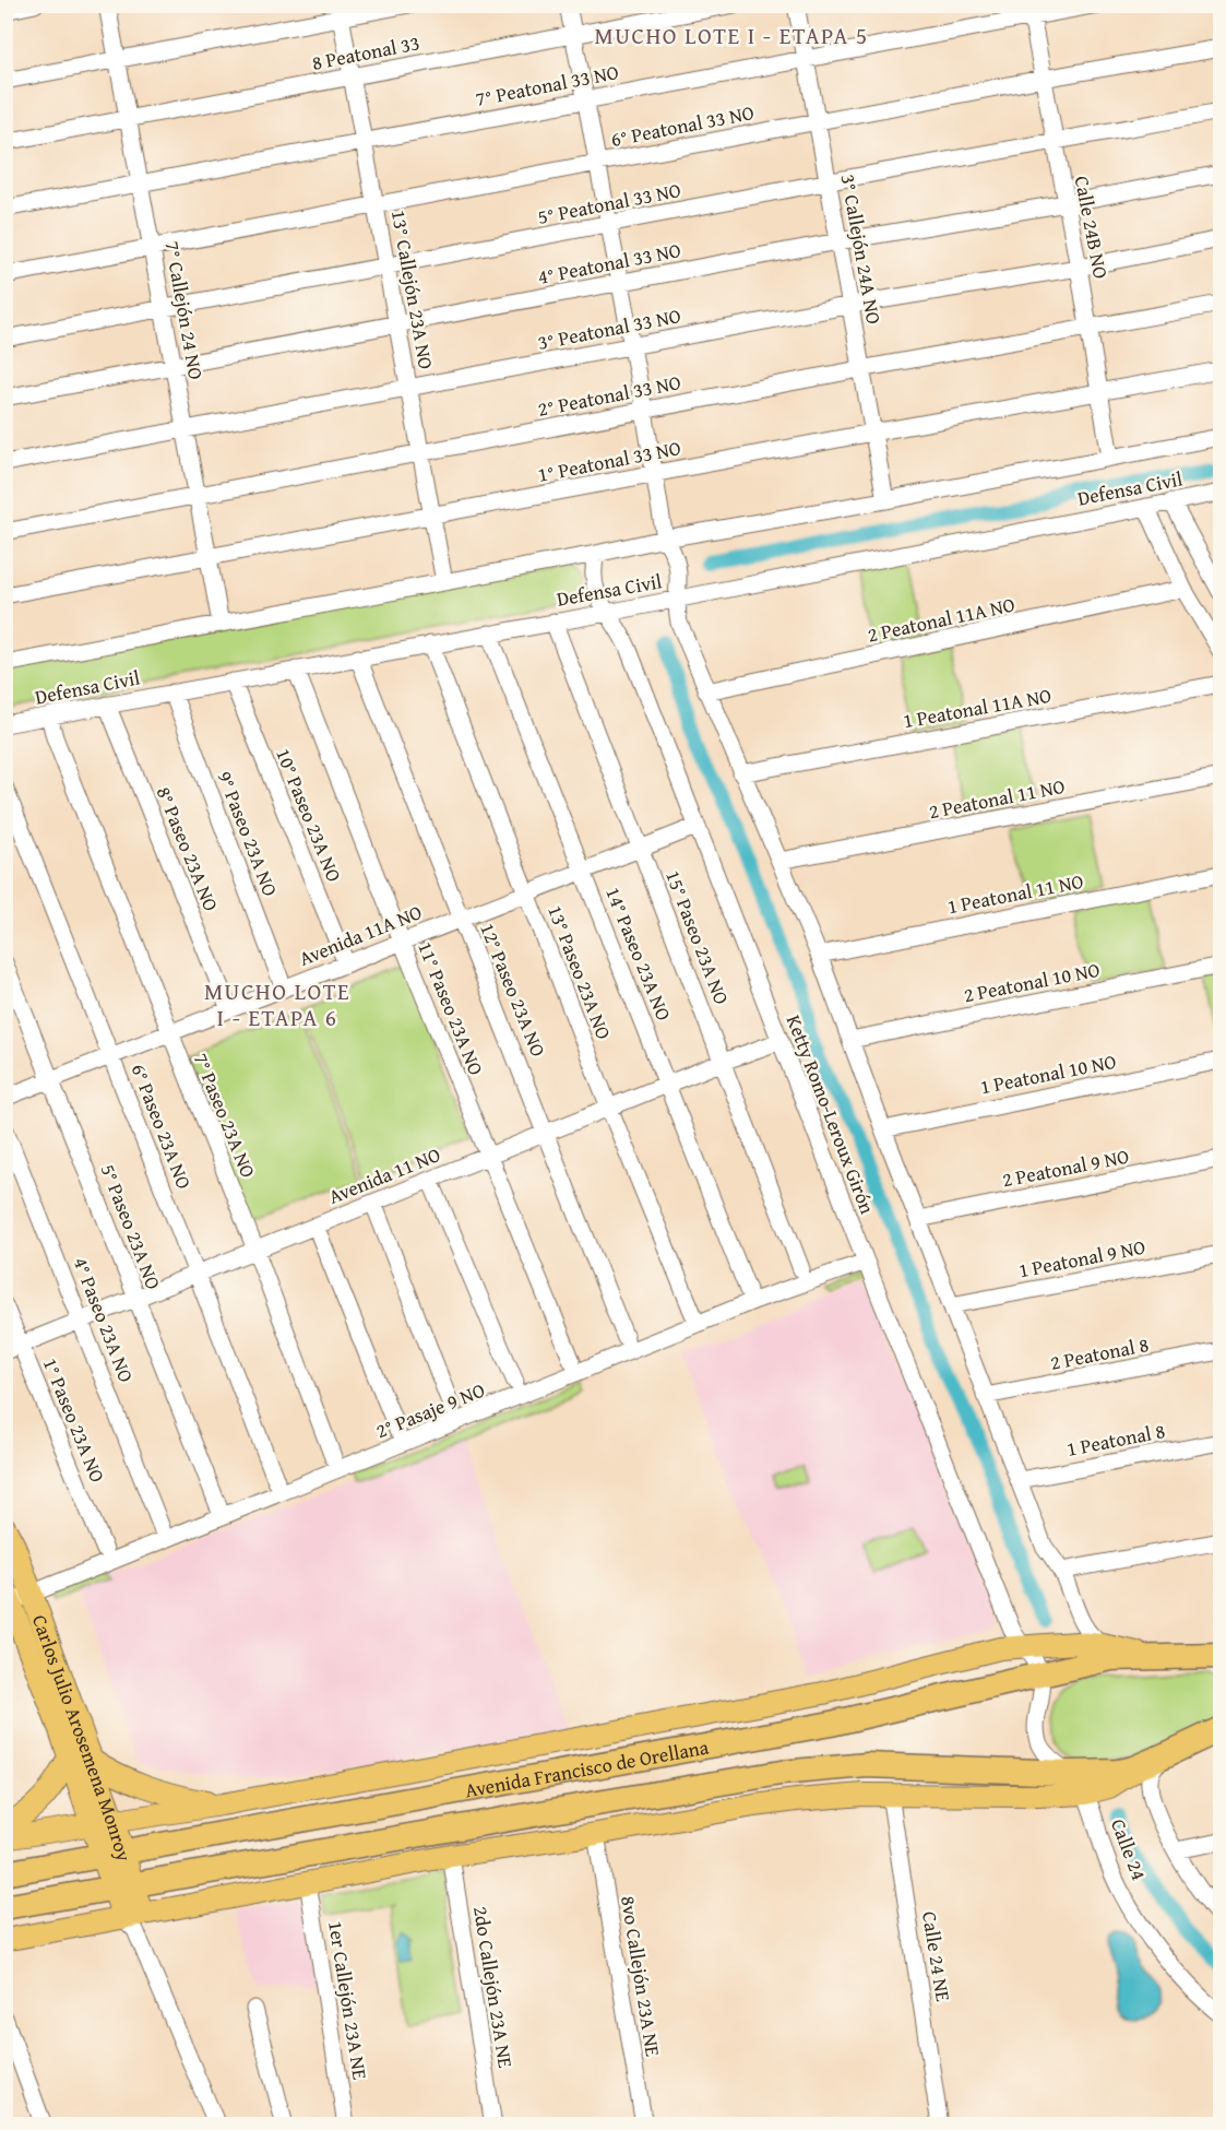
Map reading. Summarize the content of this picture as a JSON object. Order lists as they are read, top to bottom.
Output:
{
  "streets": {
    "highway": ["Avenida Francisco de Orellana"],
    "main road": ["Carlos Julio Arosemena Monroy"],
    "street": [
      "8 Peatonal 33",
      "7° Peatonal 33 NO",
      "6° Peatonal 33 NO",
      "5° Peatonal 33 NO",
      "Calle 24B NO",
      "3° Callejón 24A NO",
      "4° Peatonal 33 NO",
      "13° Callejón 23A NO",
      "7° Callejón 24 NO",
      "3° Peatonal 33 NO",
      "2° Peatonal 33 NO",
      "1° Peatonal 33 NO",
      "Defensa Civil",
      "2 Peatonal 11A NO",
      "1 Peatonal 11A NO",
      "2 Peatonal 11 NO",
      "10° Paseo 23A NO",
      "9° Paseo 23A NO",
      "8° Paseo 23A NO",
      "1 Peatonal 11 NO",
      "Avenida 11A NO",
      "15° Paseo 23A NO",
      "14° Paseo 23A NO",
      "13° Paseo 23A NO",
      "2 Peatonal 10 NO",
      "12° Paseo 23A NO",
      "11° Paseo 23A NO",
      "1 Peatonal 10 NO",
      "Ketty Romo-Leroux Girón",
      "7° Paseo 23A NO",
      "6° Paseo 23A NO",
      "2 Peatonal 9 NO",
      "Avenida 11 NO",
      "5° Paseo 23A NO",
      "1 Peatonal 9 NO",
      "4° Paseo 23A NO",
      "2 Peatonal 8",
      "2° Pasaje 9 NO",
      "1° Paseo 23A NO",
      "1 Peatonal 8",
      "Calle 24",
      "Calle 24 NE",
      "8vo Callejón 23A NE",
      "2do Callejón 23A NE",
      "1er Callejón 23A NE"
    ]
  },
  "crossings": [
    ["8 Peatonal 33", "13° Callejón 23A NO"],
    ["8 Peatonal 33", "7° Callejón 24 NO"],
    ["7° Peatonal 33 NO", "Calle 24B NO"],
    ["7° Peatonal 33 NO", "3° Callejón 24A NO"],
    ["7° Peatonal 33 NO", "13° Callejón 23A NO"],
    ["7° Peatonal 33 NO", "7° Callejón 24 NO"],
    ["6° Peatonal 33 NO", "Calle 24B NO"],
    ["6° Peatonal 33 NO", "3° Callejón 24A NO"],
    ["6° Peatonal 33 NO", "13° Callejón 23A NO"],
    ["6° Peatonal 33 NO", "7° Callejón 24 NO"],
    ["5° Peatonal 33 NO", "Calle 24B NO"],
    ["5° Peatonal 33 NO", "3° Callejón 24A NO"],
    ["5° Peatonal 33 NO", "13° Callejón 23A NO"],
    ["5° Peatonal 33 NO", "7° Callejón 24 NO"],
    ["Calle 24B NO", "4° Peatonal 33 NO"],
    ["Calle 24B NO", "3° Peatonal 33 NO"],
    ["Calle 24B NO", "2° Peatonal 33 NO"],
    ["Calle 24B NO", "1° Peatonal 33 NO"],
    ["Calle 24B NO", "Defensa Civil"],
    ["3° Callejón 24A NO", "4° Peatonal 33 NO"],
    ["3° Callejón 24A NO", "3° Peatonal 33 NO"],
    ["3° Callejón 24A NO", "2° Peatonal 33 NO"],
    ["3° Callejón 24A NO", "1° Peatonal 33 NO"],
    ["3° Callejón 24A NO", "Defensa Civil"],
    ["4° Peatonal 33 NO", "13° Callejón 23A NO"],
    ["4° Peatonal 33 NO", "7° Callejón 24 NO"],
    ["13° Callejón 23A NO", "3° Peatonal 33 NO"],
    ["13° Callejón 23A NO", "2° Peatonal 33 NO"],
    ["13° Callejón 23A NO", "1° Peatonal 33 NO"],
    ["13° Callejón 23A NO", "Defensa Civil"],
    ["7° Callejón 24 NO", "3° Peatonal 33 NO"],
    ["7° Callejón 24 NO", "2° Peatonal 33 NO"],
    ["7° Callejón 24 NO", "1° Peatonal 33 NO"],
    ["7° Callejón 24 NO", "Defensa Civil"],
    ["Defensa Civil", "10° Paseo 23A NO"],
    ["Defensa Civil", "9° Paseo 23A NO"],
    ["Defensa Civil", "8° Paseo 23A NO"],
    ["Defensa Civil", "15° Paseo 23A NO"],
    ["Defensa Civil", "14° Paseo 23A NO"],
    ["Defensa Civil", "13° Paseo 23A NO"],
    ["Defensa Civil", "12° Paseo 23A NO"],
    ["Defensa Civil", "11° Paseo 23A NO"],
    ["Defensa Civil", "Ketty Romo-Leroux Girón"],
    ["Defensa Civil", "7° Paseo 23A NO"],
    ["10° Paseo 23A NO", "Avenida 11A NO"],
    ["9° Paseo 23A NO", "Avenida 11A NO"],
    ["8° Paseo 23A NO", "Avenida 11A NO"],
    ["Avenida 11A NO", "15° Paseo 23A NO"],
    ["Avenida 11A NO", "14° Paseo 23A NO"],
    ["Avenida 11A NO", "13° Paseo 23A NO"],
    ["Avenida 11A NO", "12° Paseo 23A NO"],
    ["Avenida 11A NO", "11° Paseo 23A NO"],
    ["Avenida 11A NO", "Ketty Romo-Leroux Girón"],
    ["Avenida 11A NO", "7° Paseo 23A NO"],
    ["Avenida 11A NO", "6° Paseo 23A NO"],
    ["Avenida 11A NO", "5° Paseo 23A NO"],
    ["15° Paseo 23A NO", "Avenida 11 NO"],
    ["14° Paseo 23A NO", "Avenida 11 NO"],
    ["13° Paseo 23A NO", "Avenida 11 NO"],
    ["12° Paseo 23A NO", "Avenida 11 NO"],
    ["11° Paseo 23A NO", "Avenida 11 NO"],
    ["Ketty Romo-Leroux Girón", "Avenida 11 NO"],
    ["Ketty Romo-Leroux Girón", "2° Pasaje 9 NO"],
    ["Ketty Romo-Leroux Girón", "Avenida Francisco de Orellana"],
    ["Ketty Romo-Leroux Girón", "Calle 24"],
    ["7° Paseo 23A NO", "Avenida 11 NO"],
    ["6° Paseo 23A NO", "Avenida 11 NO"],
    ["Avenida 11 NO", "5° Paseo 23A NO"],
    ["Avenida 11 NO", "4° Paseo 23A NO"],
    ["Avenida 11 NO", "1° Paseo 23A NO"],
    ["2° Pasaje 9 NO", "Carlos Julio Arosemena Monroy"],
    ["Carlos Julio Arosemena Monroy", "Avenida Francisco de Orellana"],
    ["Avenida Francisco de Orellana", "Calle 24"],
    ["Avenida Francisco de Orellana", "Calle 24 NE"],
    ["Avenida Francisco de Orellana", "8vo Callejón 23A NE"],
    ["Avenida Francisco de Orellana", "2do Callejón 23A NE"],
    ["Avenida Francisco de Orellana", "1er Callejón 23A NE"]
  ],
  "districts": ["MUCHO LOTE I - ETAPA 5", "MUCHO LOTE I - ETAPA 6"]
}
